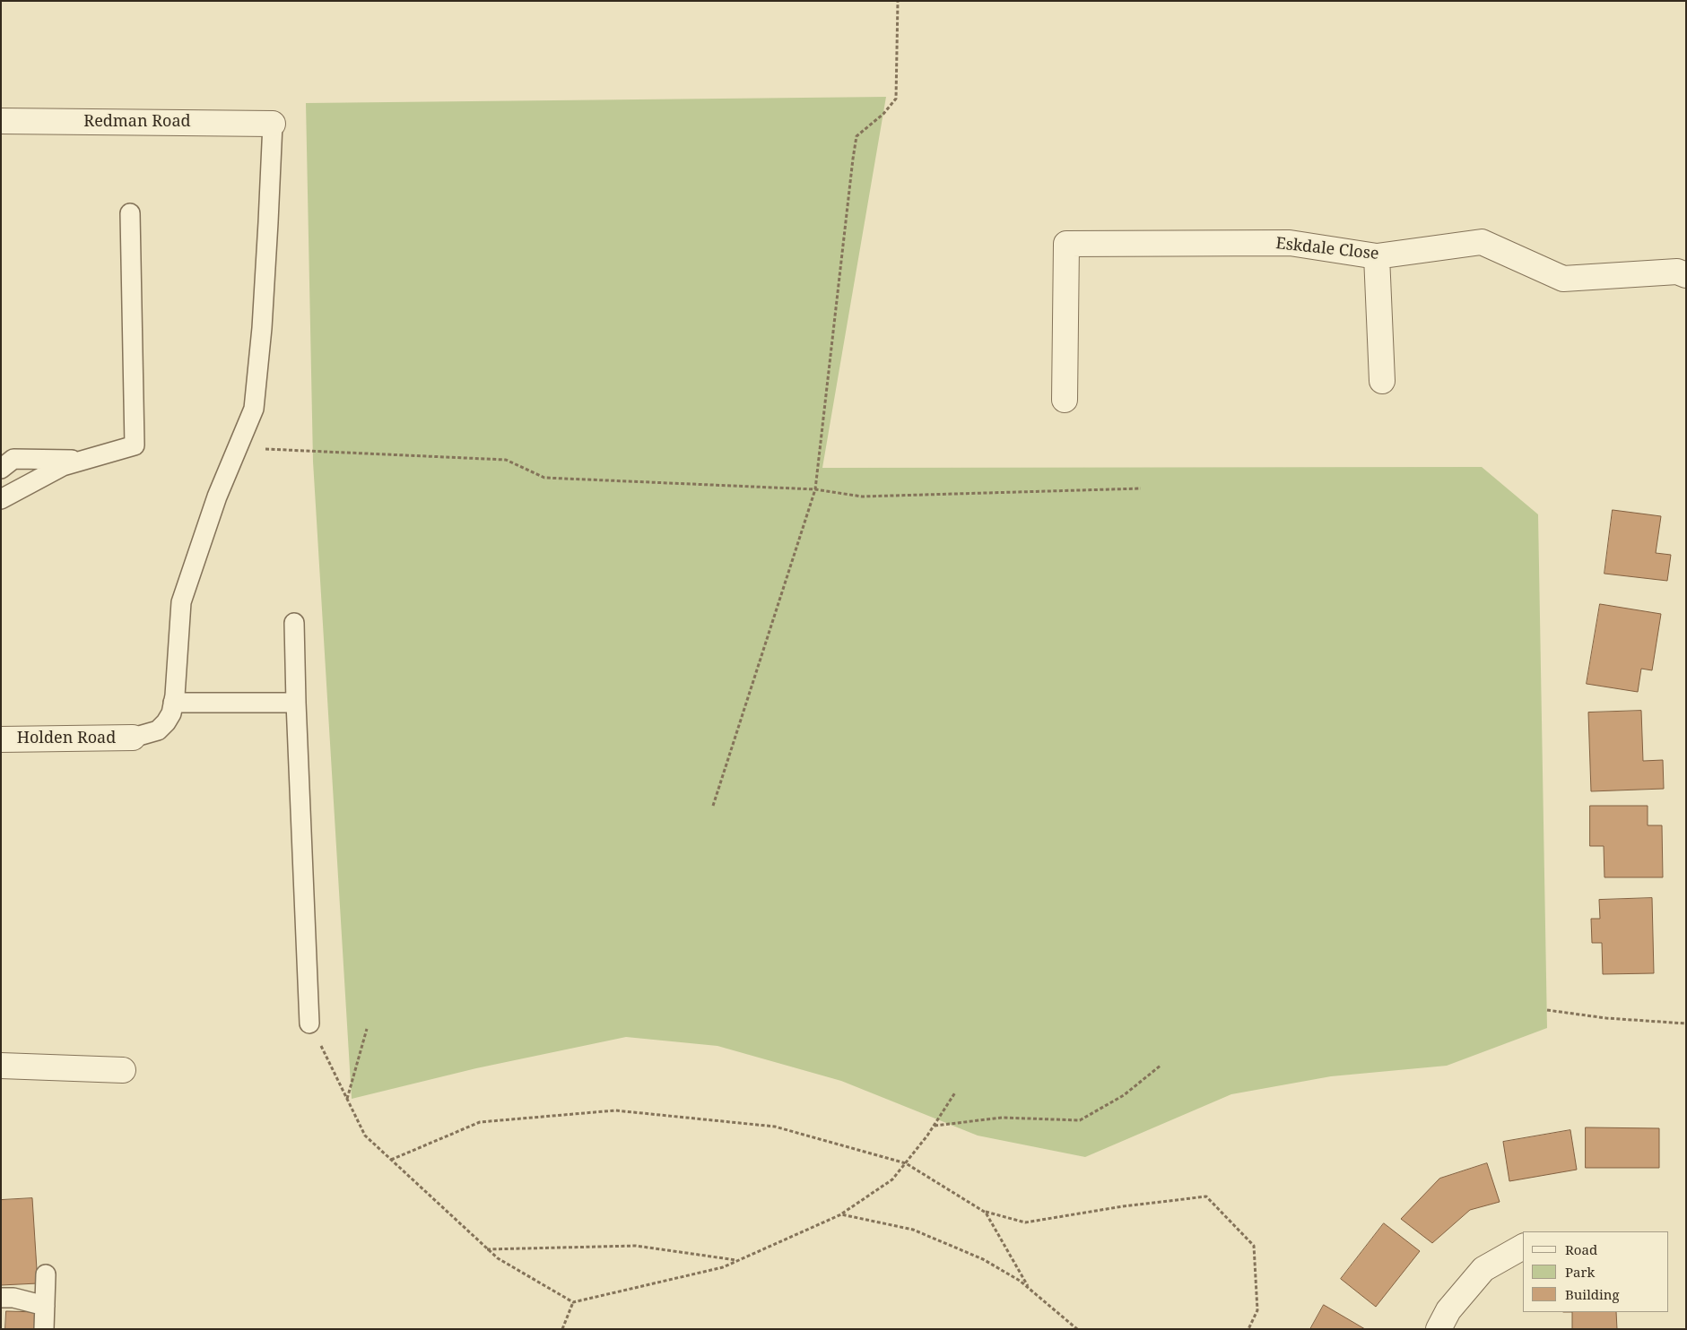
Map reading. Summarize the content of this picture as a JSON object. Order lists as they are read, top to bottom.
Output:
{
  "streets": {
    "street": ["Redman Road", "Eskdale Close", "Holden Road"]
  },
  "legend": ["Road", "Park", "Building"]
}
